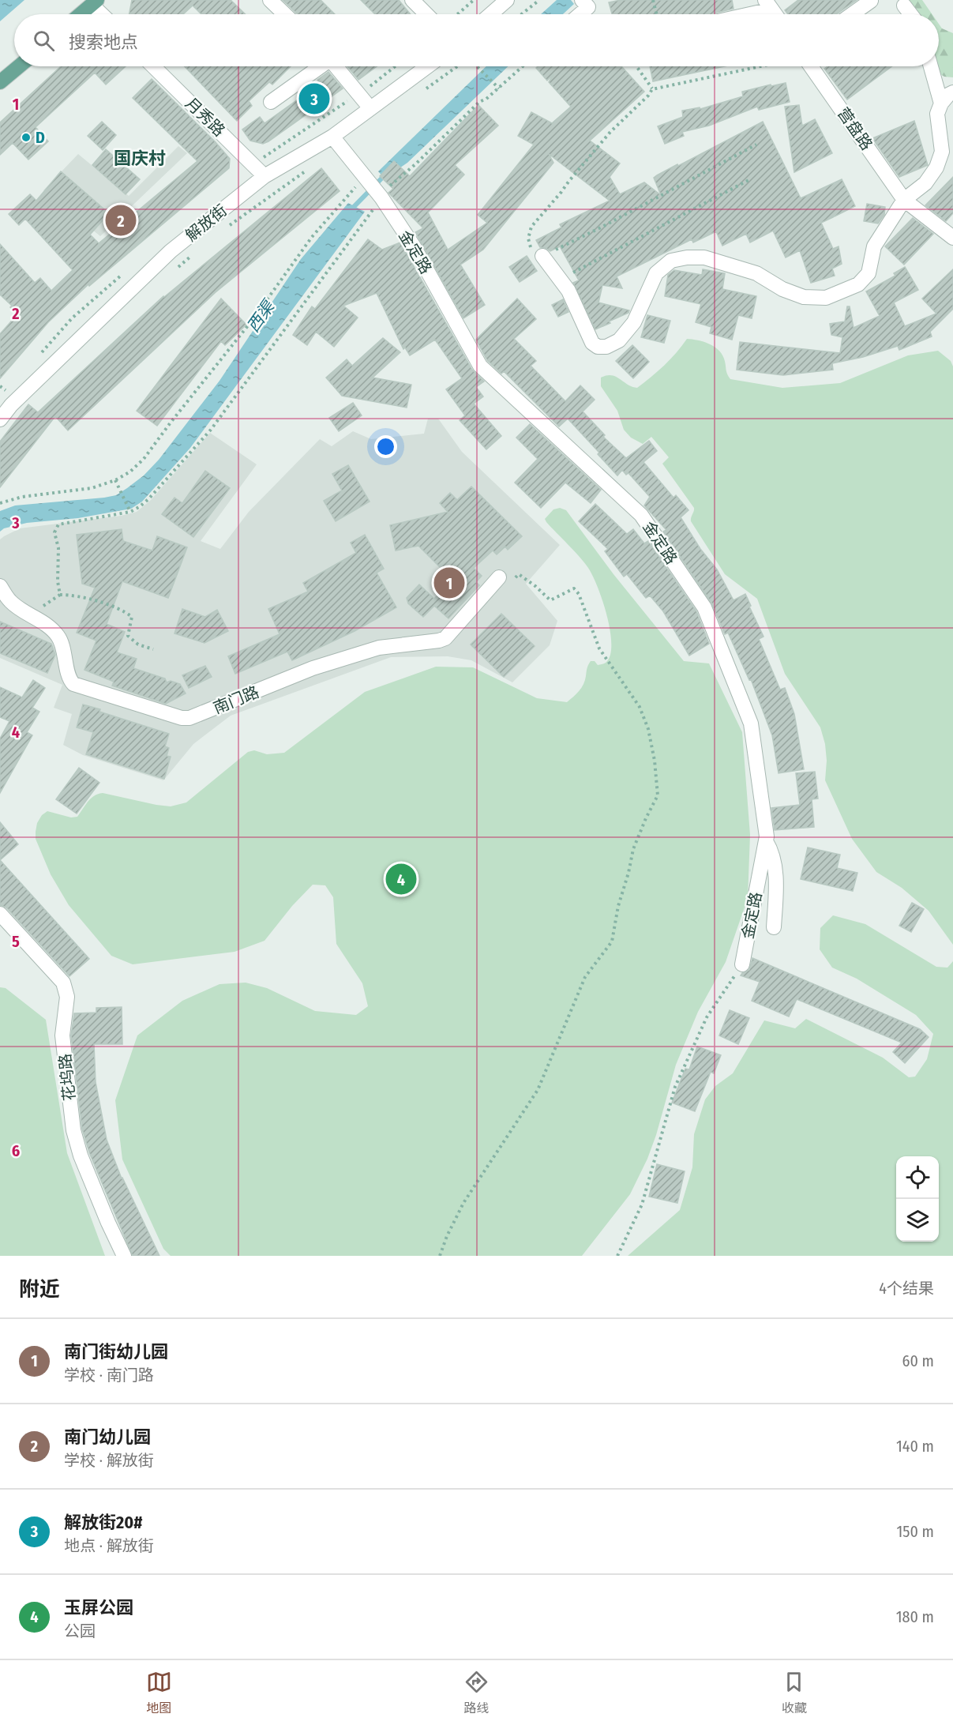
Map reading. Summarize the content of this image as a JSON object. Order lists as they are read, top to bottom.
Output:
{
  "streets": {
    "street": [
      "月秀路",
      "营盘路",
      "解放街",
      "金定路",
      "南门路",
      "花坞路"
    ]
  },
  "crossings": [
    ["月秀路", "解放街"],
    ["解放街", "金定路"]
  ],
  "districts": ["国庆村"],
  "water": ["西渠"],
  "places": ["D"],
  "page": {
    "search": "搜索地点",
    "pins": [
      "3",
      "2",
      "1",
      "4"
    ],
    "heading": ["附近", "4个结果"],
    "list": [
      {
        "mark": "1",
        "name": "南门街幼儿园",
        "note": "学校 · 南门路",
        "value": "60 m"
      },
      {
        "mark": "2",
        "name": "南门幼儿园",
        "note": "学校 · 解放街",
        "value": "140 m"
      },
      {
        "mark": "3",
        "name": "解放街20#",
        "note": "地点 · 解放街",
        "value": "150 m"
      },
      {
        "mark": "4",
        "name": "玉屏公园",
        "note": "公园",
        "value": "180 m"
      }
    ],
    "nav": ["地图", "路线", "收藏"]
  },
  "grid": {
    "rows": [
      "1",
      "2",
      "3",
      "4",
      "5",
      "6"
    ]
  }
}
